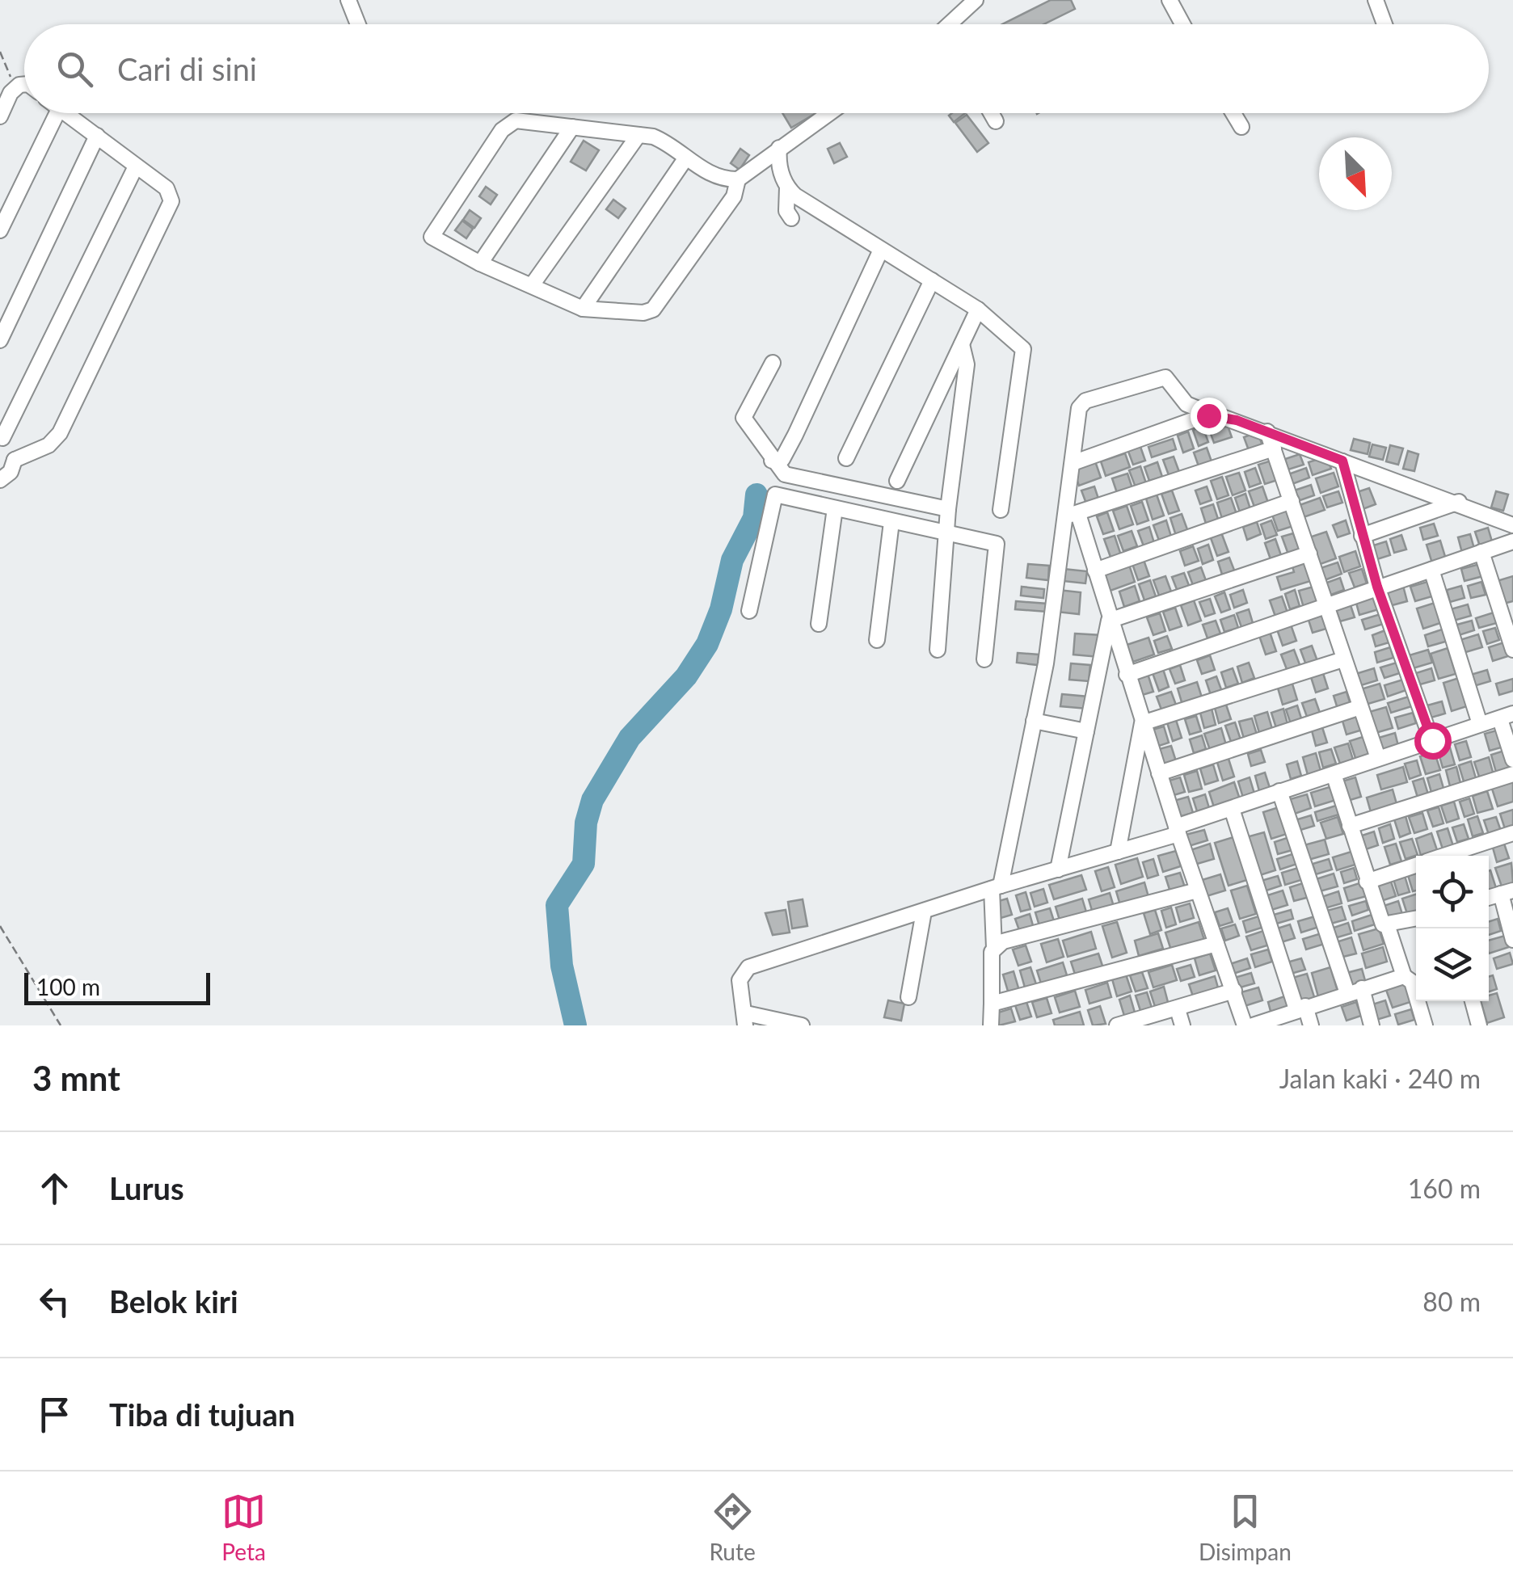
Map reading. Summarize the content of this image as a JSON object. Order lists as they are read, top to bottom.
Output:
{
  "scale_bar": "100 m",
  "north": "bottom right",
  "page": {
    "search": "Cari di sini",
    "scale": "100 m",
    "heading": ["3 mnt", "Jalan kaki · 240 m"],
    "list": [
      ["Lurus", "160 m"],
      ["Belok kiri", "80 m"],
      "Tiba di tujuan"
    ],
    "nav": ["Peta", "Rute", "Disimpan"]
  }
}
